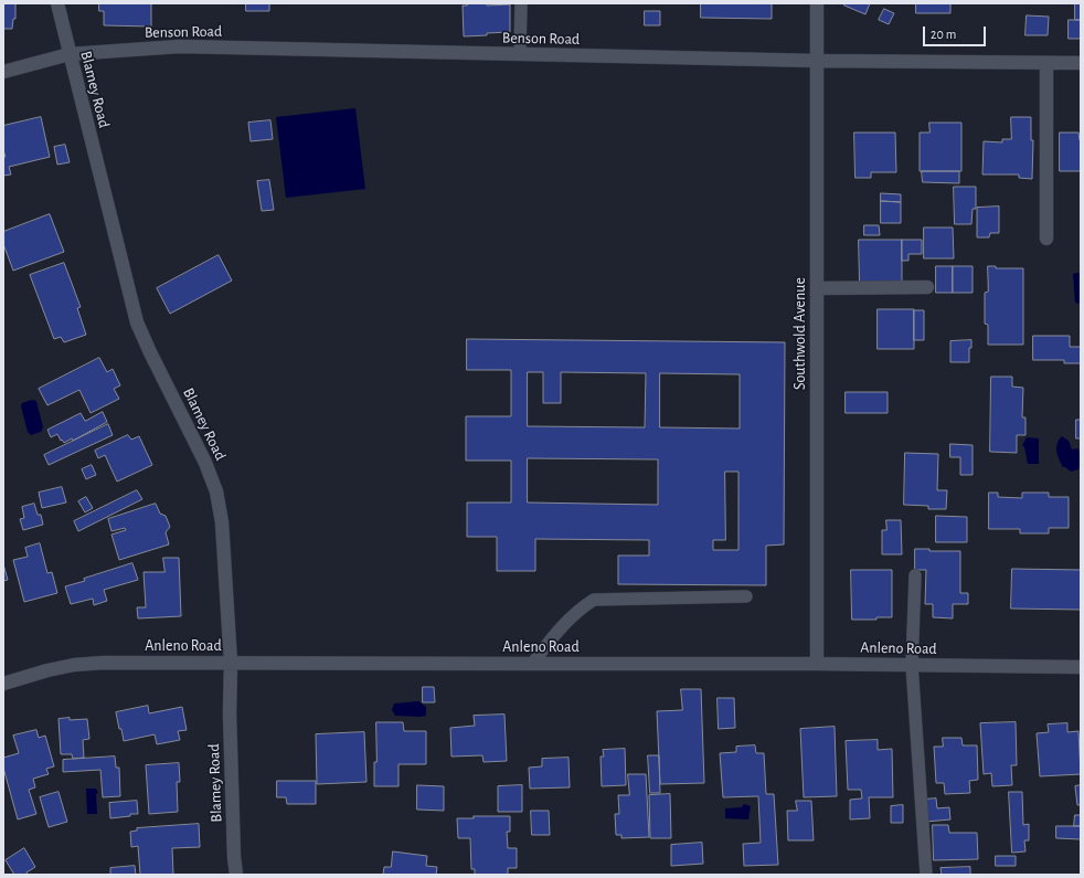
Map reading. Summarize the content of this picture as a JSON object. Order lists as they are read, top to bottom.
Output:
{
  "streets": {
    "street": [
      "Benson Road",
      "Blamey Road",
      "Southwold Avenue",
      "Anleno Road"
    ]
  },
  "crossings": [
    ["Benson Road", "Blamey Road"],
    ["Benson Road", "Southwold Avenue"],
    ["Blamey Road", "Anleno Road"],
    ["Southwold Avenue", "Anleno Road"]
  ],
  "scale_bar": "20 m"
}
